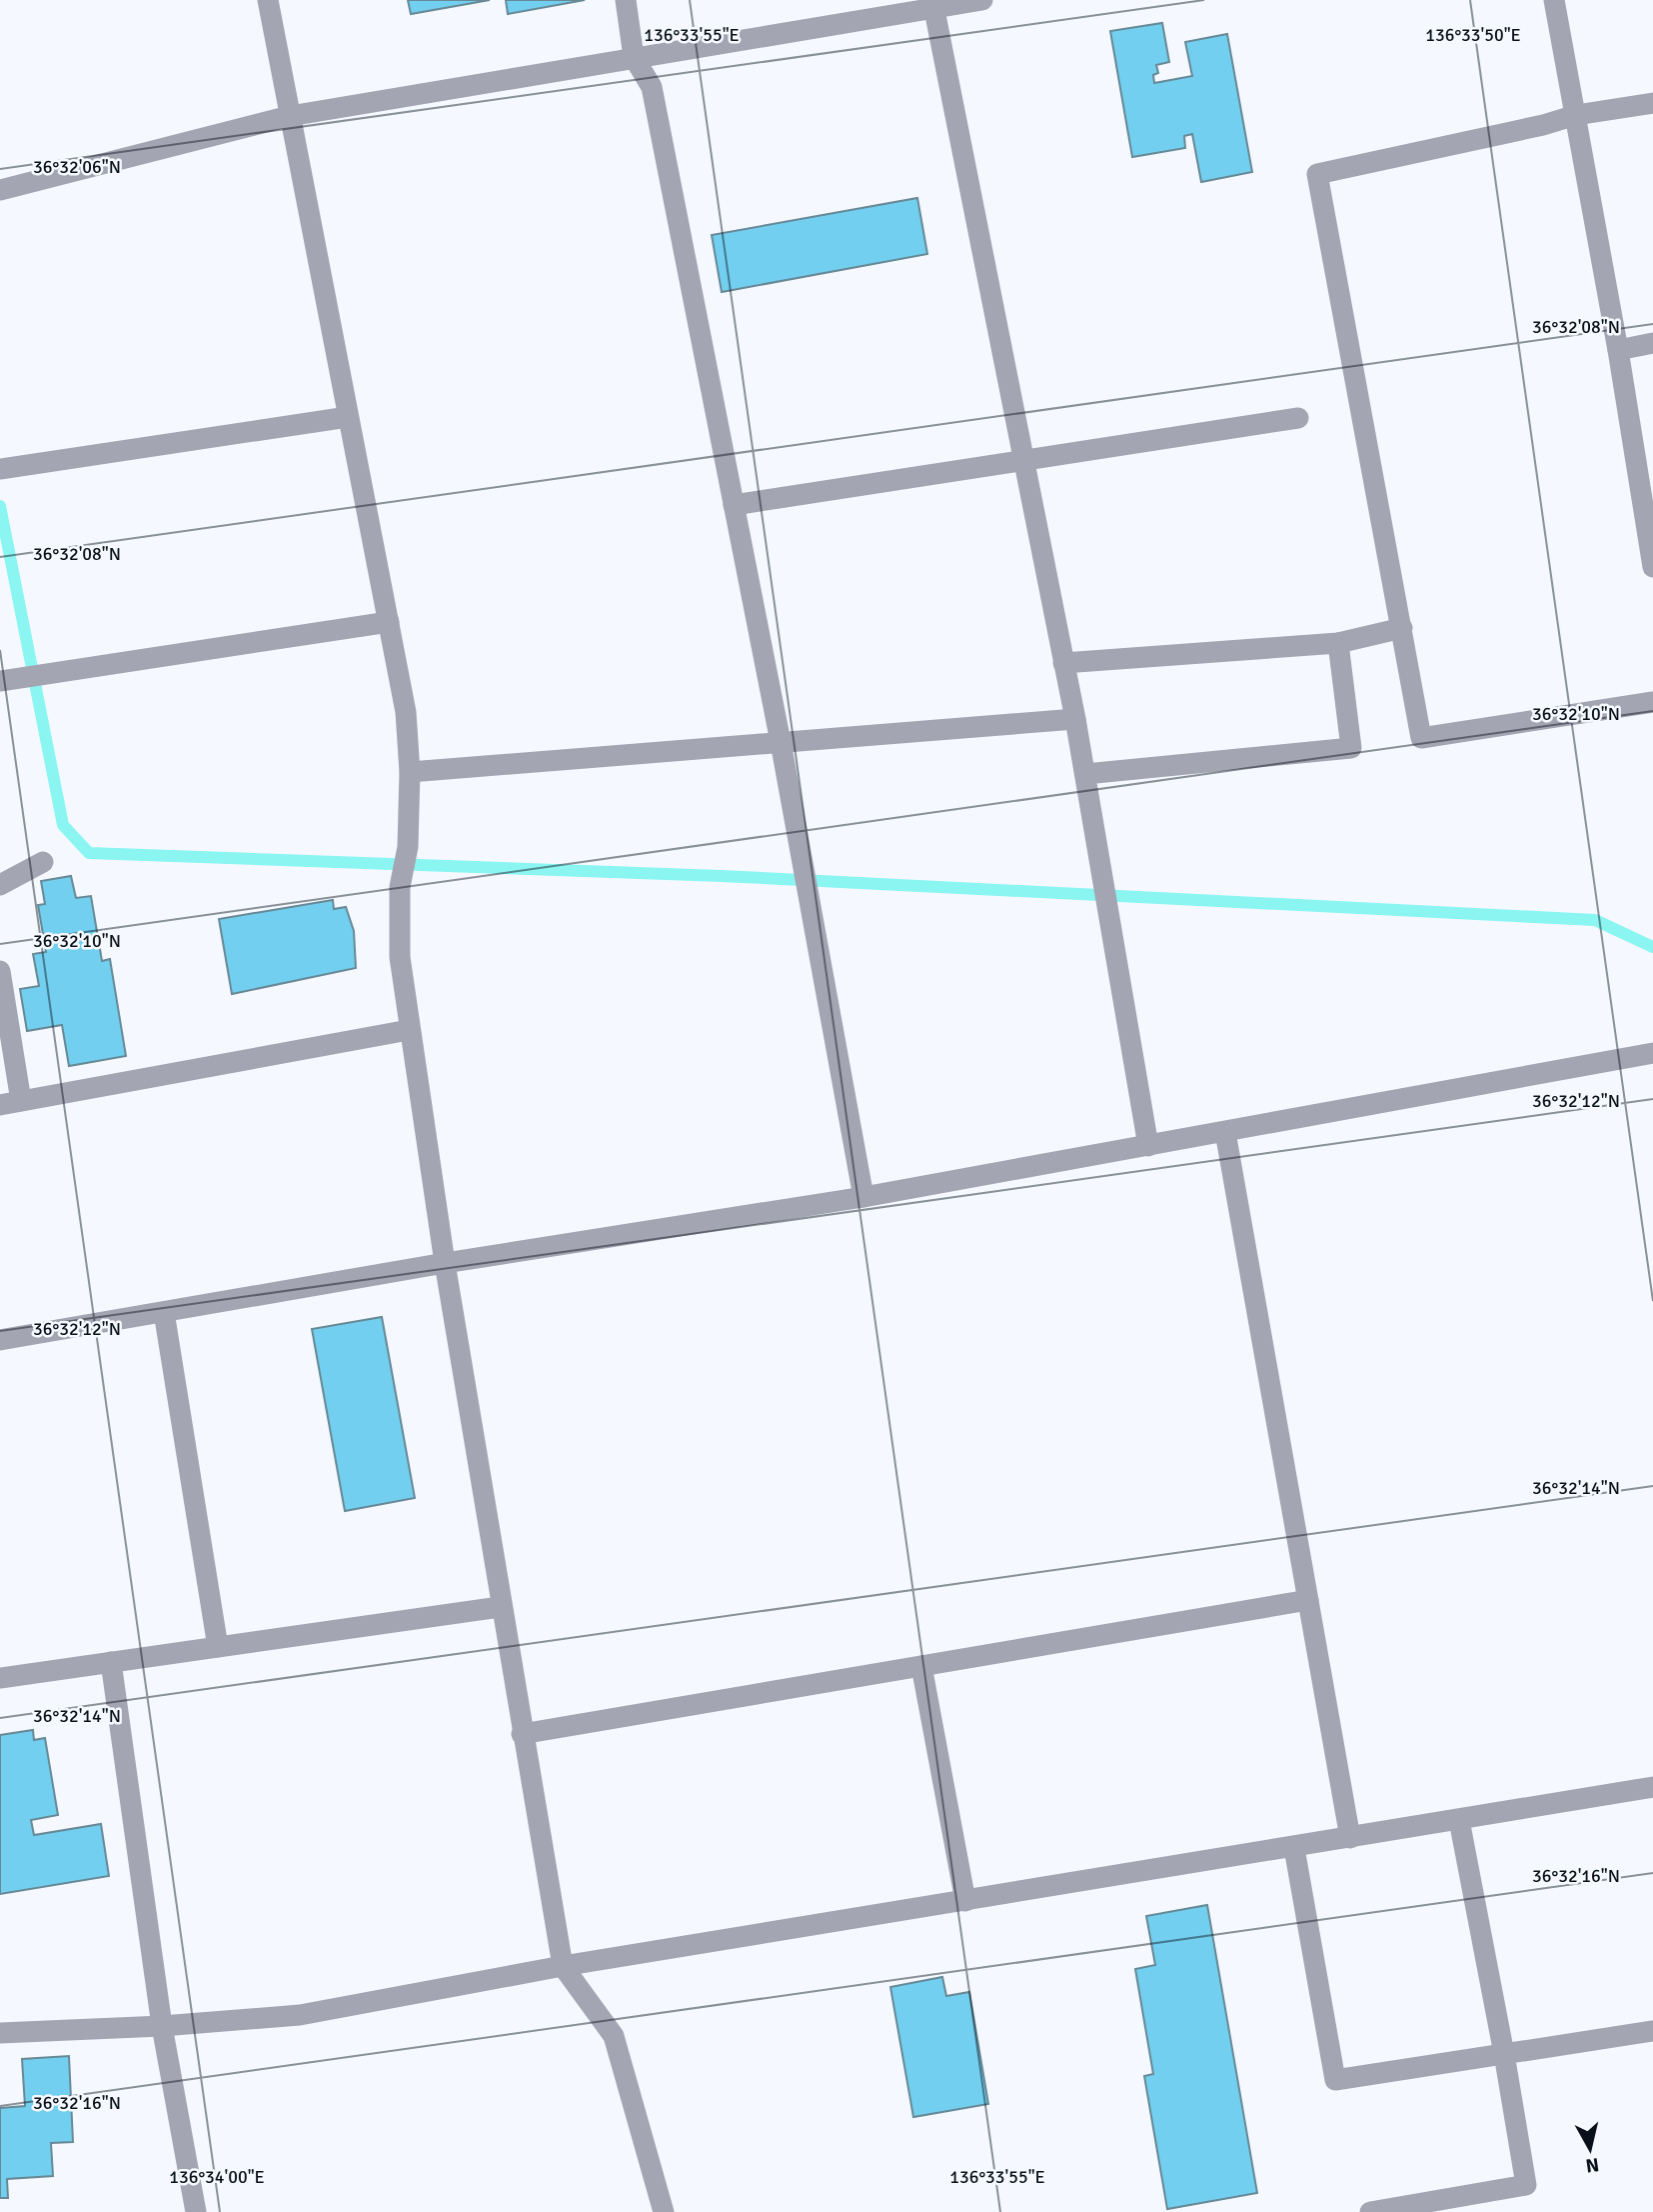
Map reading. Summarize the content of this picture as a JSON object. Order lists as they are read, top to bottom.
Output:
{
  "north": "bottom",
  "coordinates": [
    "136°33'55\"E",
    "136°33'50\"E",
    "36°32'06\"N",
    "36°32'08\"N",
    "36°32'10\"N",
    "36°32'12\"N",
    "36°32'14\"N",
    "36°32'16\"N",
    "136°34'00\"E"
  ]
}
